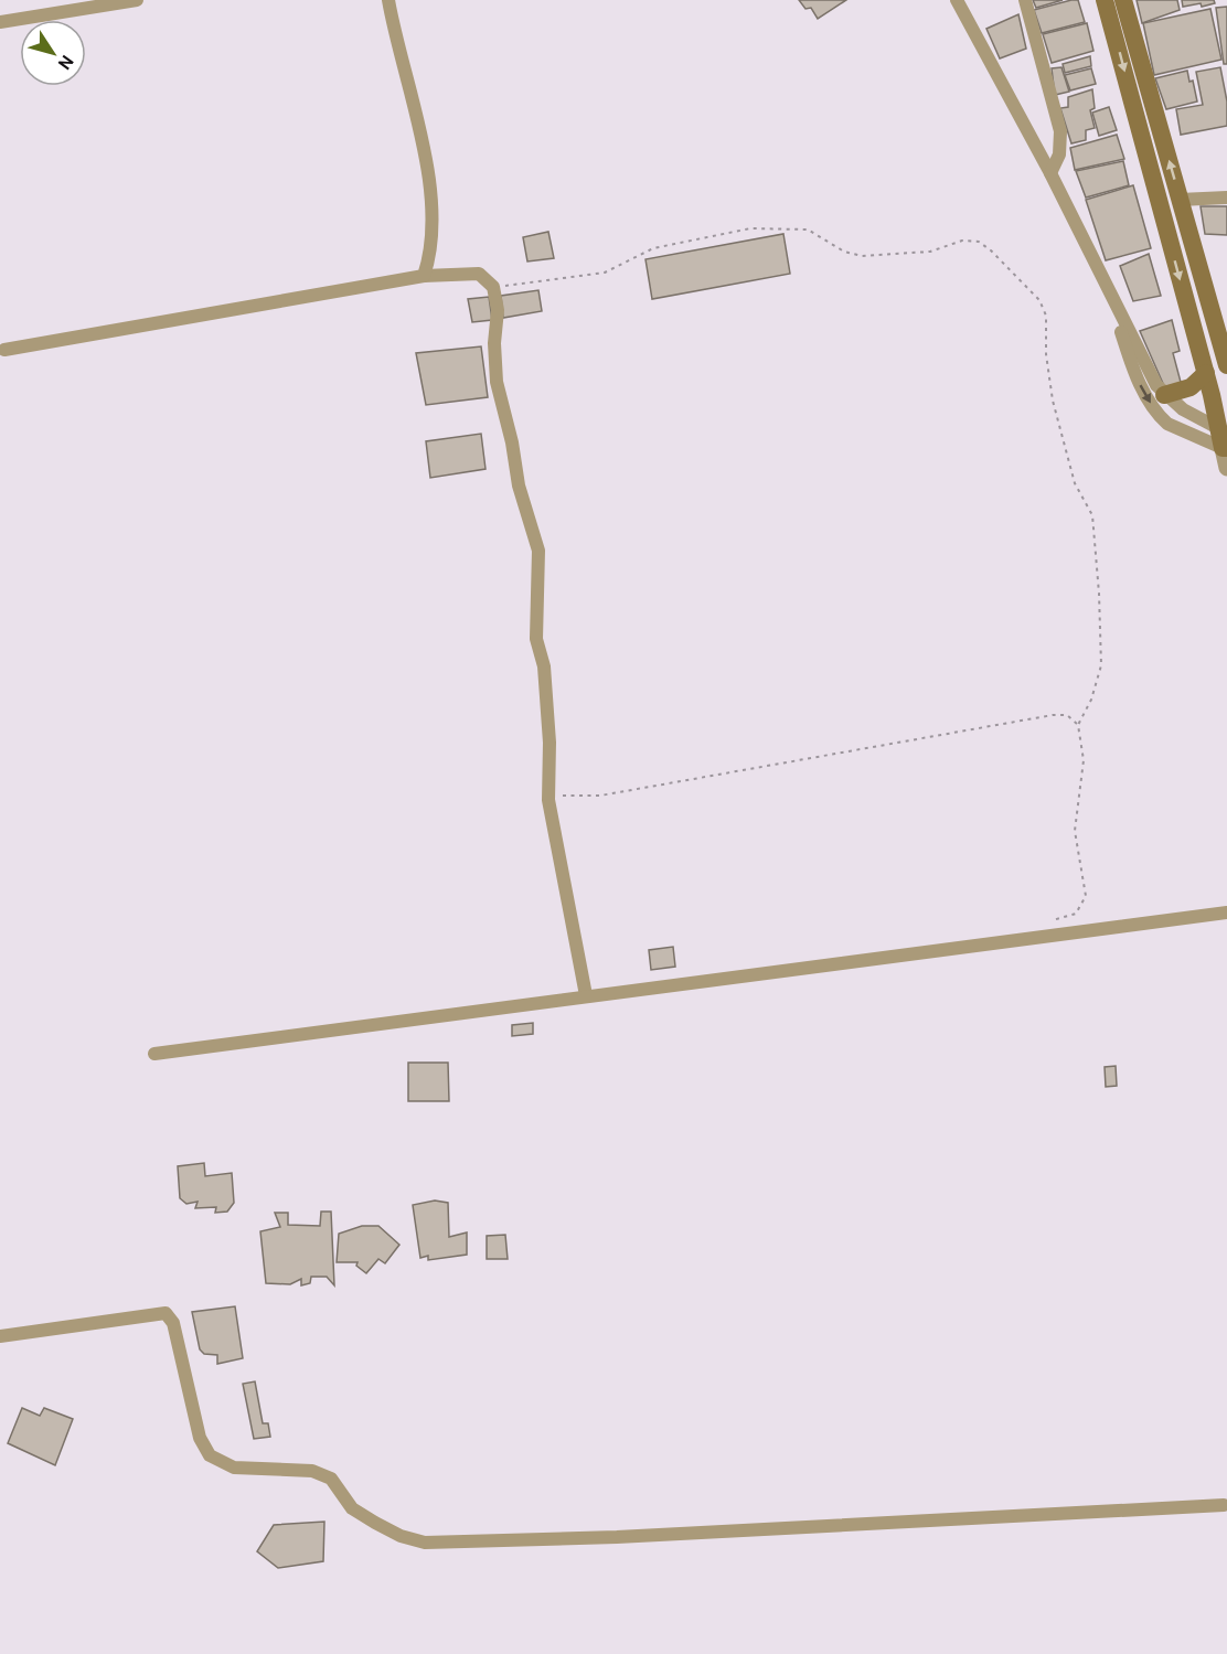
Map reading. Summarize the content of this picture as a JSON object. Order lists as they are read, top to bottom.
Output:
{
  "north": "bottom right"
}
